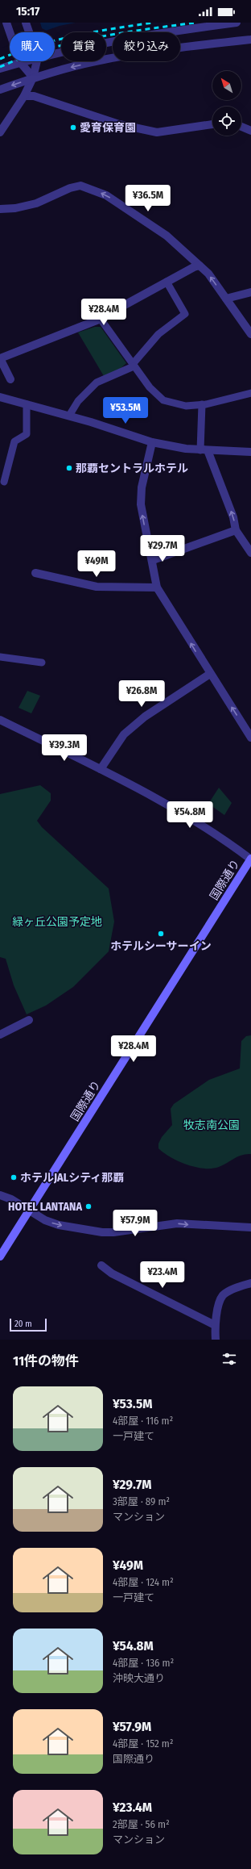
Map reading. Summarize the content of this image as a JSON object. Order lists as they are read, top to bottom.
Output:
{
  "streets": {
    "main road": ["国際通り"]
  },
  "parks": ["緑ヶ丘公園予定地", "牧志南公園"],
  "places": [
    "愛育保育園",
    "那覇セントラルホテル",
    "ホテルシーサーイン",
    "ホテルJALシティ那覇",
    "HOTEL LANTANA"
  ],
  "scale_bar": "20 m",
  "north": "top left",
  "page": {
    "status": "15:17",
    "chip": ["購入", "賃貸", "絞り込み"],
    "price": [
      "¥36.5M",
      "¥28.4M",
      "¥53.5M",
      "¥29.7M",
      "¥49M",
      "¥26.8M",
      "¥39.3M",
      "¥54.8M",
      "¥28.4M",
      "¥57.9M",
      "¥23.4M"
    ],
    "scale": "20 m",
    "heading": "11件の物件",
    "list": [
      {
        "name": "¥53.5M",
        "note": "4部屋 · 116 m² · 一戸建て"
      },
      {
        "name": "¥29.7M",
        "note": "3部屋 · 89 m² · マンション"
      },
      {
        "name": "¥49M",
        "note": "4部屋 · 124 m² · 一戸建て"
      },
      {
        "name": "¥54.8M",
        "note": "4部屋 · 136 m² · 沖映大通り"
      },
      {
        "name": "¥57.9M",
        "note": "4部屋 · 152 m² · 国際通り"
      },
      {
        "name": "¥23.4M",
        "note": "2部屋 · 56 m² · マンション"
      }
    ]
  }
}
